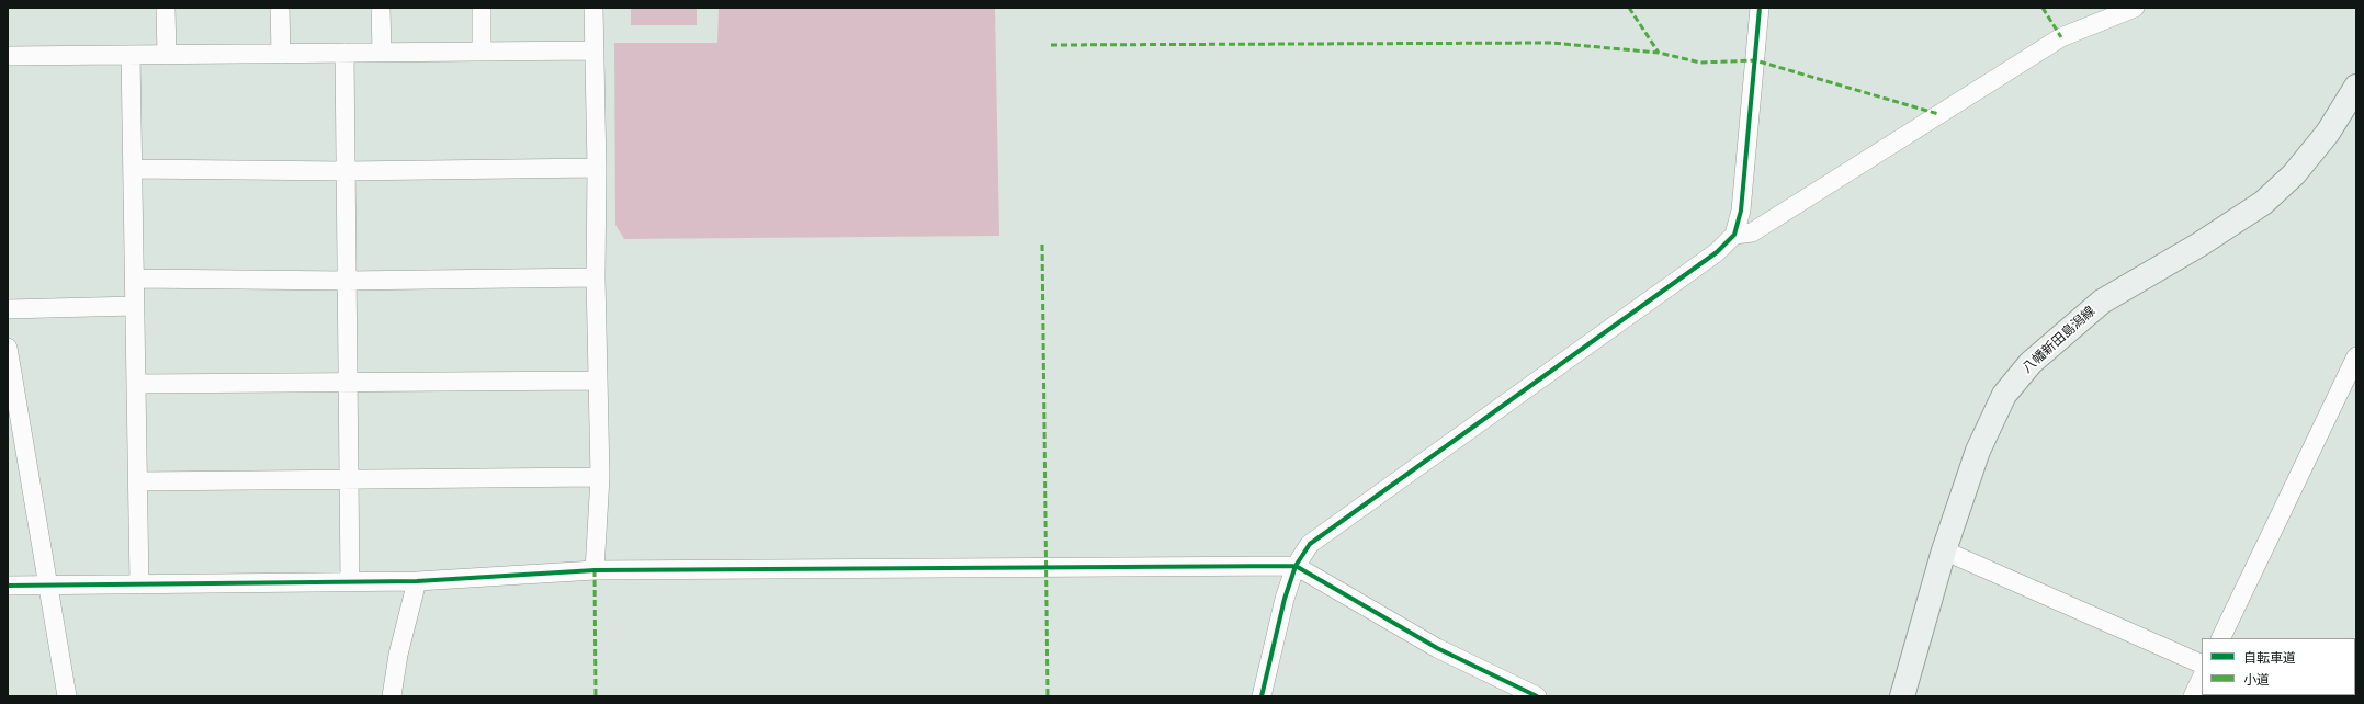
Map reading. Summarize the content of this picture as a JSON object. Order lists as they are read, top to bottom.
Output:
{
  "streets": {
    "main road": ["八幡新田島潟線"]
  },
  "legend": ["自転車道", "小道"]
}
